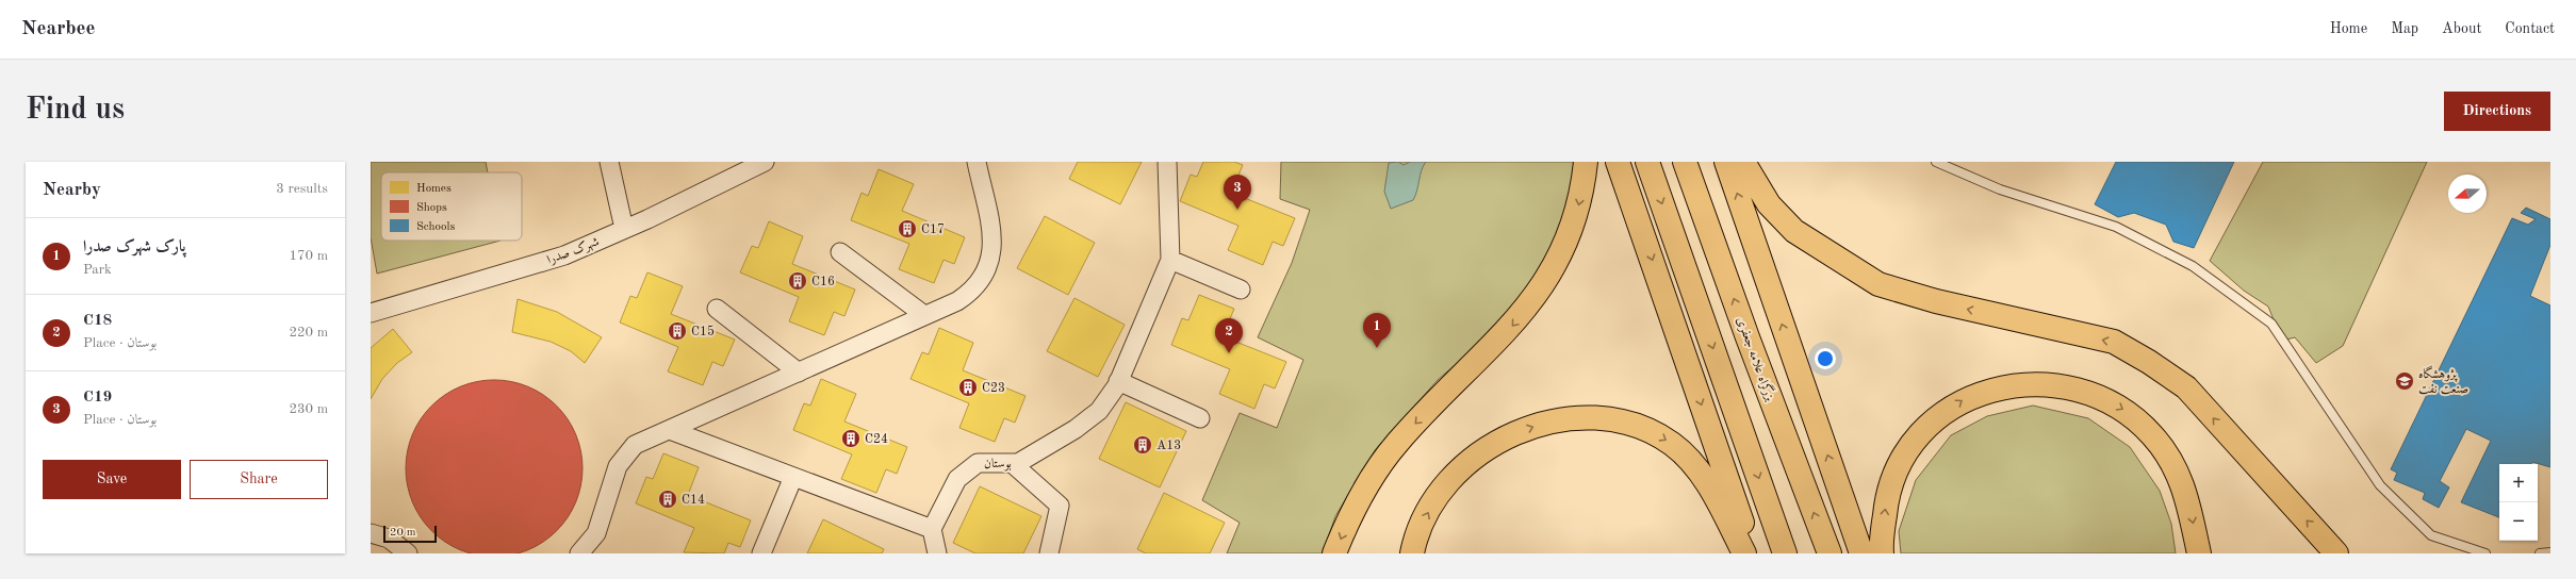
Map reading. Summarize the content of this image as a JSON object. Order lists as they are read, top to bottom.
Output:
{
  "streets": {
    "highway": ["بزرگراه علامه جعفری"],
    "street": ["شهرک صدرا", "بوستان"]
  },
  "places": {
    "building": [
      "C17",
      "C16",
      "C15",
      "C23",
      "C24",
      "A13",
      "C14"
    ],
    "school or university": ["پژوهشگاه صنعت نفت"]
  },
  "legend": ["Homes", "Shops", "Schools"],
  "scale_bar": "20 m",
  "north": "left",
  "page": {
    "header": "Nearbee",
    "nav": [
      "Home",
      "Map",
      "About",
      "Contact"
    ],
    "buttons": [
      "Directions",
      ["Save", "Share"]
    ],
    "title": "Find us",
    "heading": ["Nearby", "3 results"],
    "pins": ["3", "1", "2"],
    "list": [
      {
        "mark": "1",
        "name": "پارک شهرک صدرا",
        "note": "Park",
        "value": "170 m"
      },
      {
        "mark": "2",
        "name": "C18",
        "note": "Place · بوستان",
        "value": "220 m"
      },
      {
        "mark": "3",
        "name": "C19",
        "note": "Place · بوستان",
        "value": "230 m"
      }
    ],
    "map_buttons": ["+", "−"],
    "scale": "20 m"
  }
}
